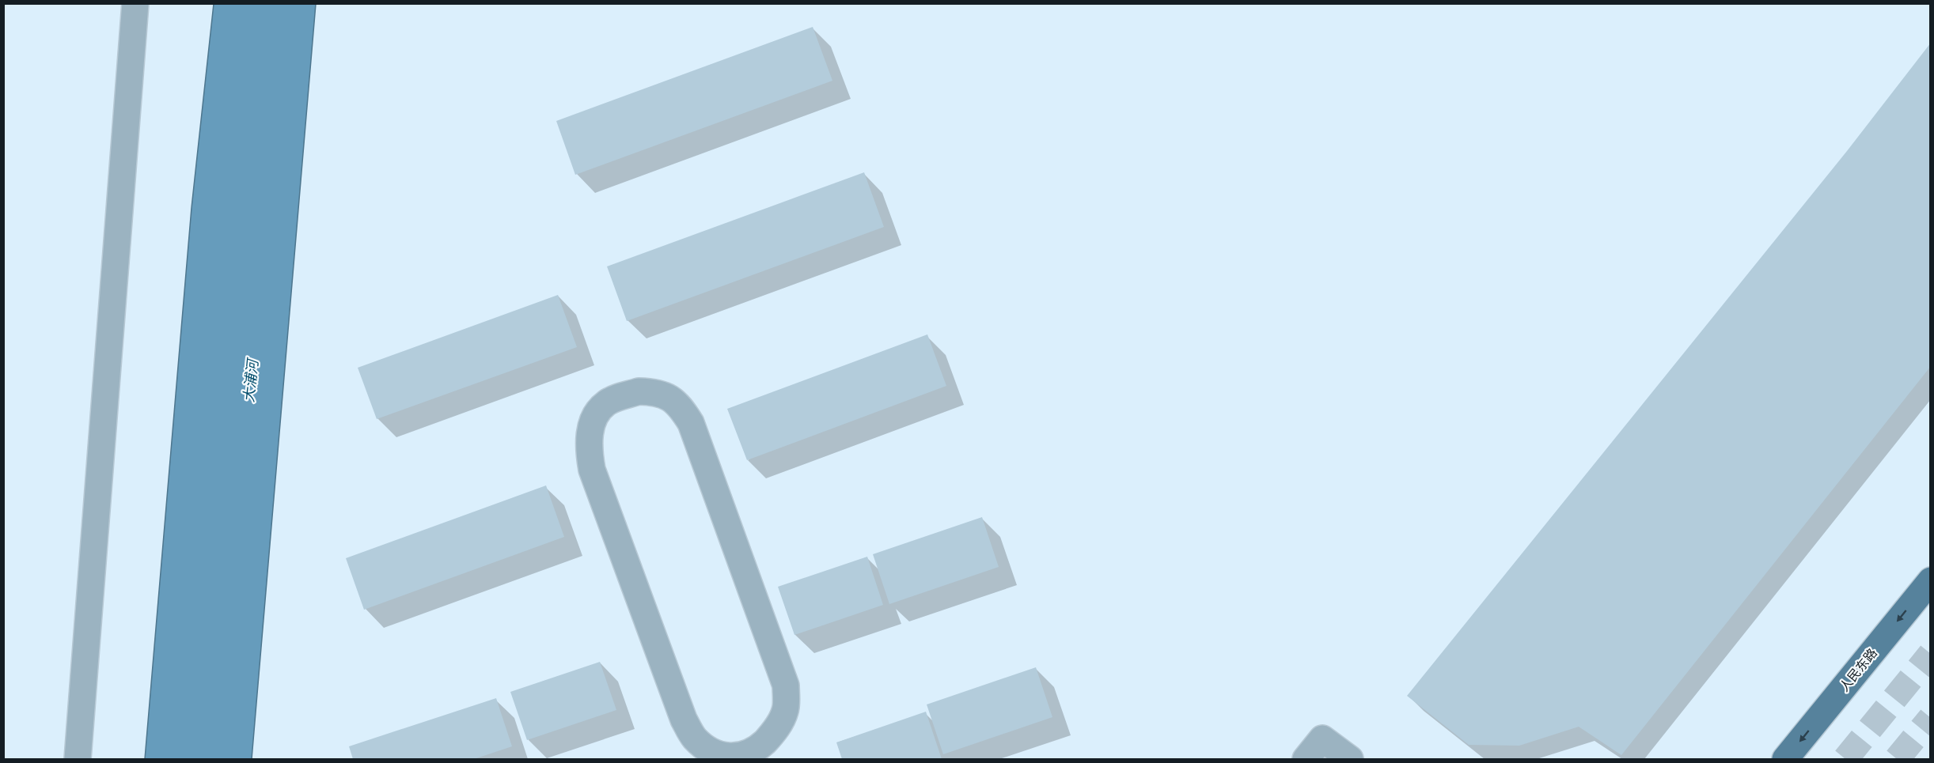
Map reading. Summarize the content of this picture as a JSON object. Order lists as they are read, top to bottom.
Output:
{
  "streets": {
    "main road": ["人民东路"]
  },
  "one_way": ["人民东路"],
  "water": ["大浦河"]
}
